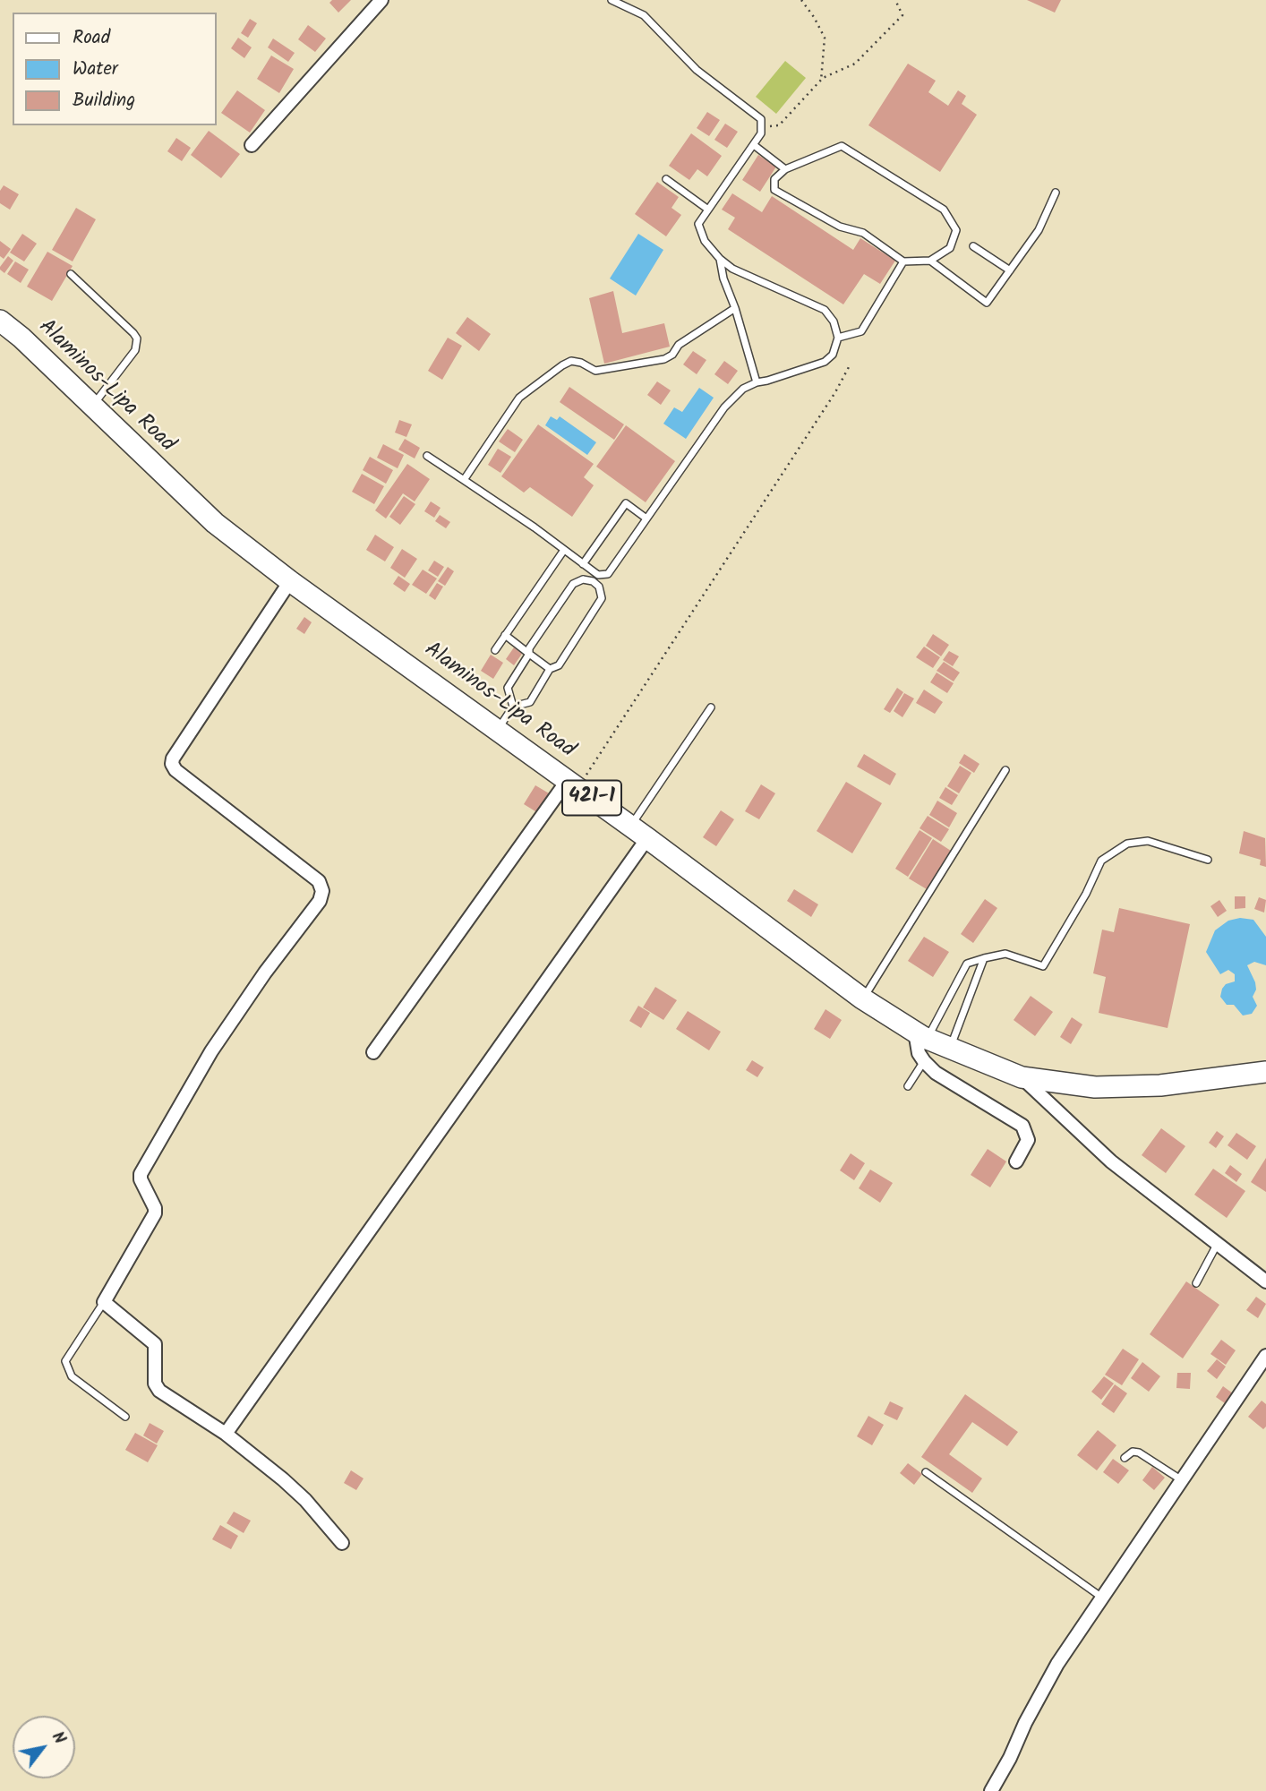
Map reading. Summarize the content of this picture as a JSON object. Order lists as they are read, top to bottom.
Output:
{
  "streets": {
    "main road": ["Alaminos-Lipa Road", "421-1"]
  },
  "legend": ["Road", "Water", "Building"],
  "north": "top right"
}
